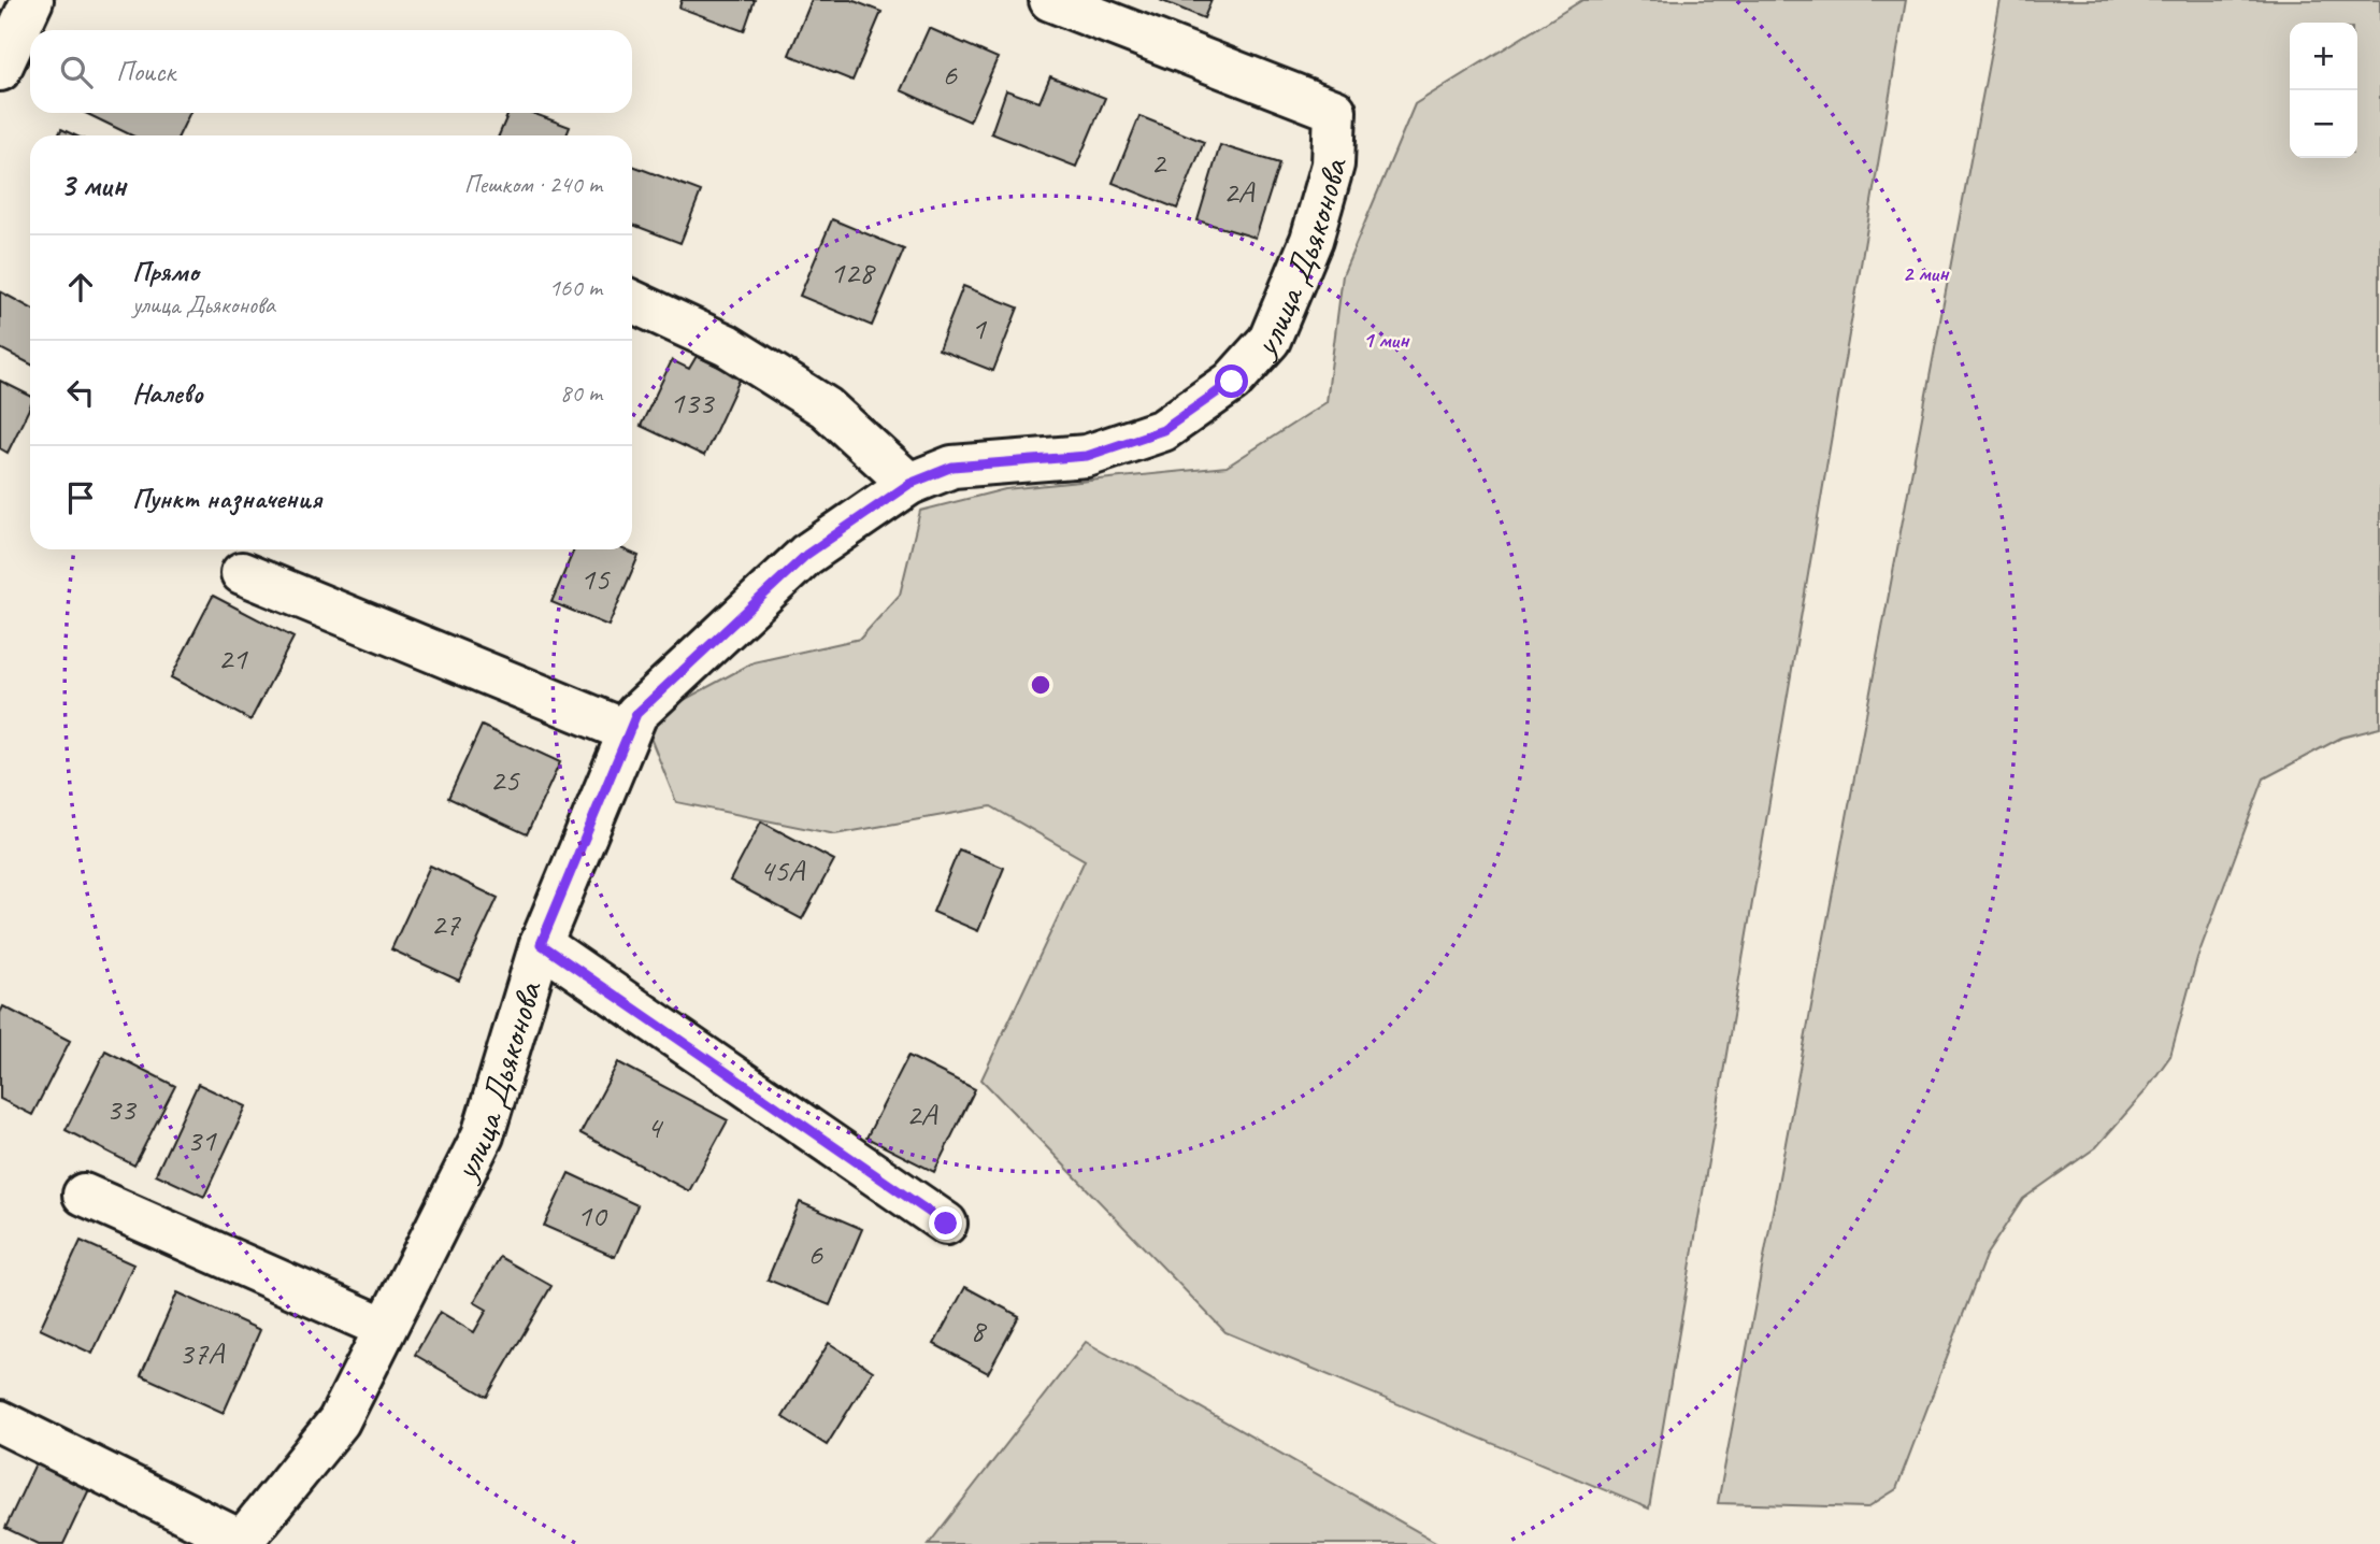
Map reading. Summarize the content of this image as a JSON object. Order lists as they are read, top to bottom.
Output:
{
  "streets": {
    "street": ["улица Дьяконова"]
  },
  "house_numbers": [
    "6",
    "2",
    "2А",
    "128",
    "1",
    "133",
    "15",
    "21",
    "25",
    "45А",
    "27",
    "33",
    "2А",
    "4",
    "31",
    "10",
    "6",
    "8",
    "37А"
  ],
  "page": {
    "map_buttons": ["+", "−"],
    "search": "Поиск",
    "heading": ["3 мин", "Пешком · 240 m"],
    "list": [
      ["Прямо", "улица Дьяконова", "160 m"],
      ["Налево", "80 m"],
      "Пункт назначения"
    ]
  },
  "rings": ["2 мин", "1 мин"]
}
